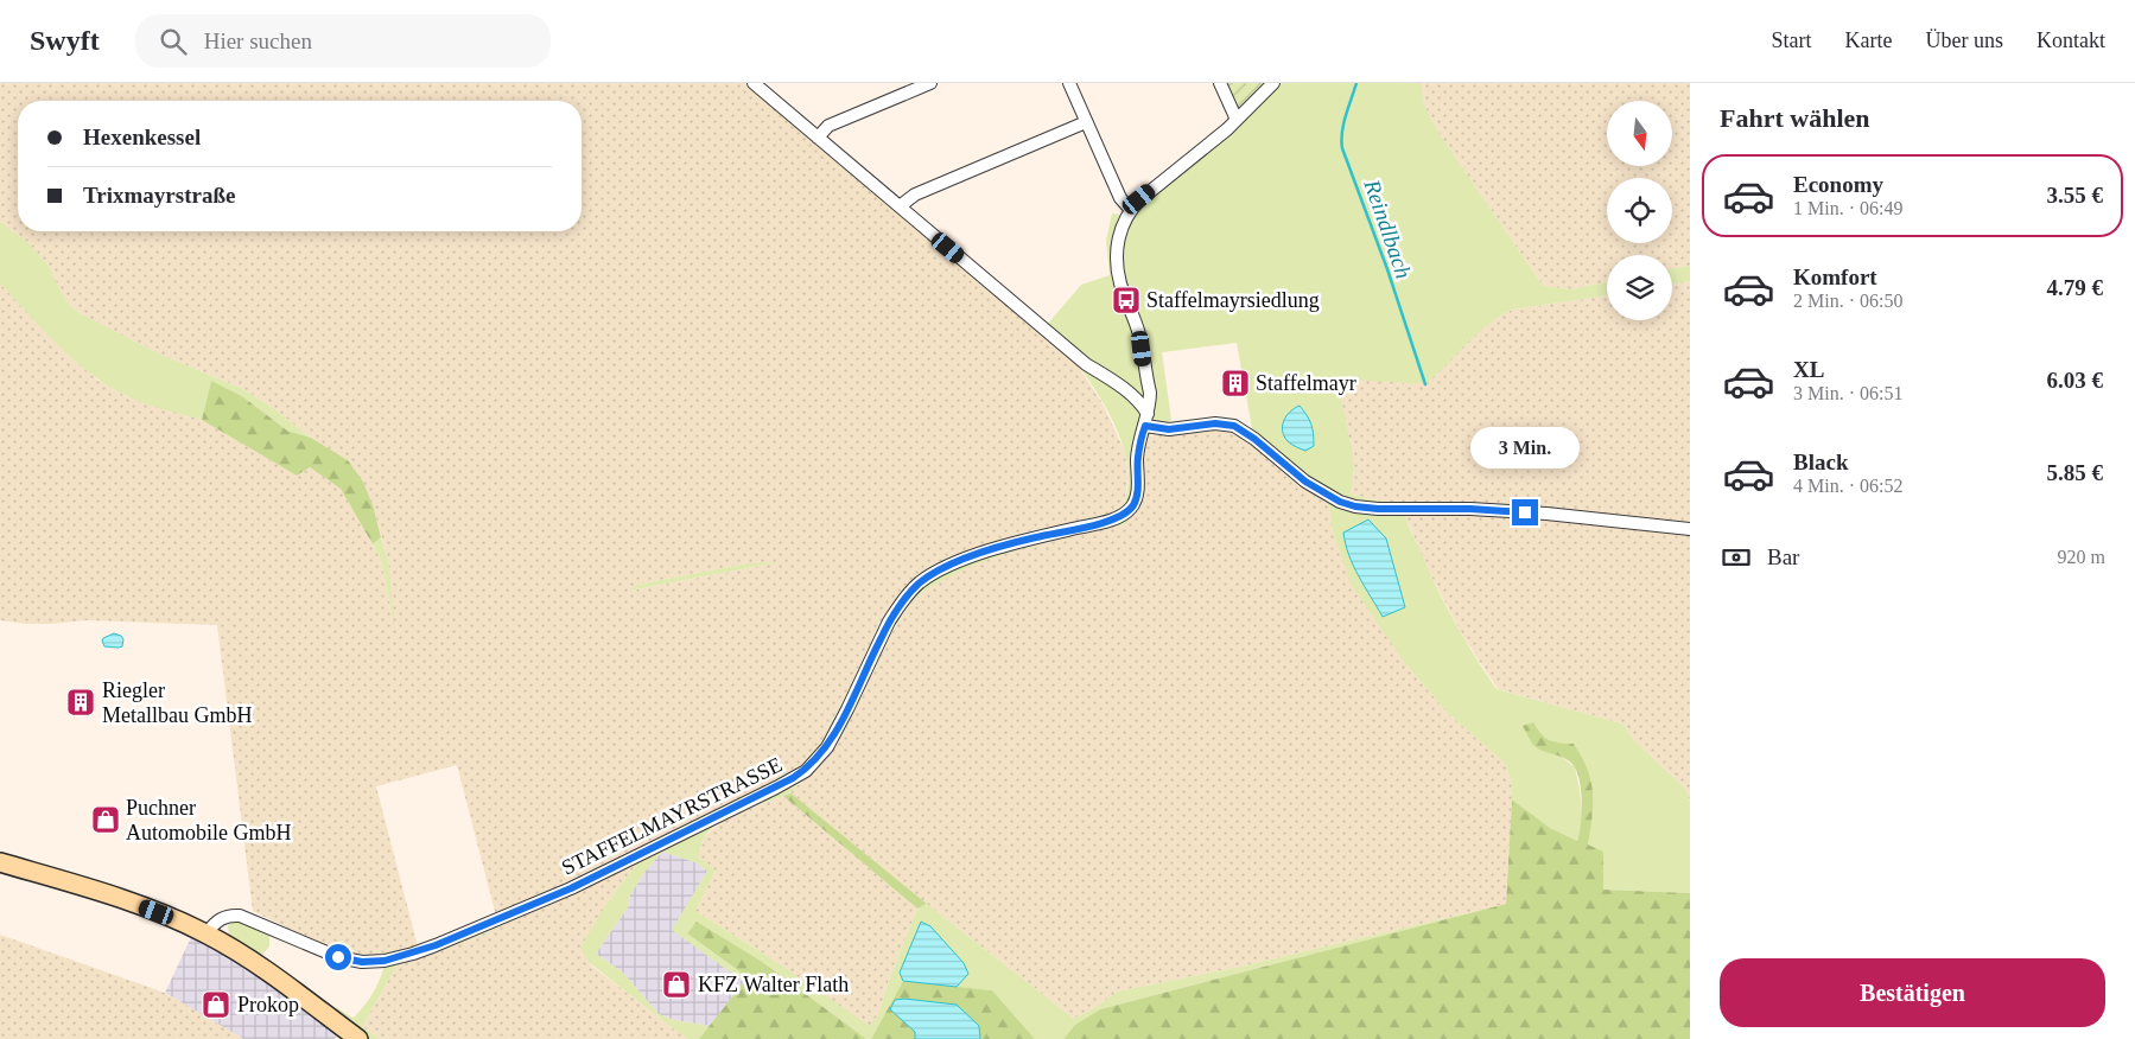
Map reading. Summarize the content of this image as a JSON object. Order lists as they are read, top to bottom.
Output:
{
  "streets": {
    "street": ["STAFFELMAYRSTRASSE"]
  },
  "water": ["Reindlbach"],
  "places": {
    "bus stop": ["Staffelmayrsiedlung"],
    "building": ["Staffelmayr", "Riegler Metallbau GmbH"],
    "shop": ["Puchner Automobile GmbH", "KFZ Walter Flath", "Prokop"]
  },
  "north": "bottom",
  "page": {
    "header": "Swyft",
    "search": "Hier suchen",
    "nav": [
      "Start",
      "Karte",
      "Über uns",
      "Kontakt"
    ],
    "heading": "Fahrt wählen",
    "banner": ["Hexenkessel", "Trixmayrstraße"],
    "list": [
      {
        "name": "Economy",
        "note": "1 Min. · 06:49",
        "value": "3.55 €"
      },
      {
        "name": "Komfort",
        "note": "2 Min. · 06:50",
        "value": "4.79 €"
      },
      {
        "name": "XL",
        "note": "3 Min. · 06:51",
        "value": "6.03 €"
      },
      {
        "name": "Black",
        "note": "4 Min. · 06:52",
        "value": "5.85 €"
      }
    ],
    "bubble": "3 Min.",
    "pay": ["Bar", "920 m"],
    "buttons": "Bestätigen"
  }
}
